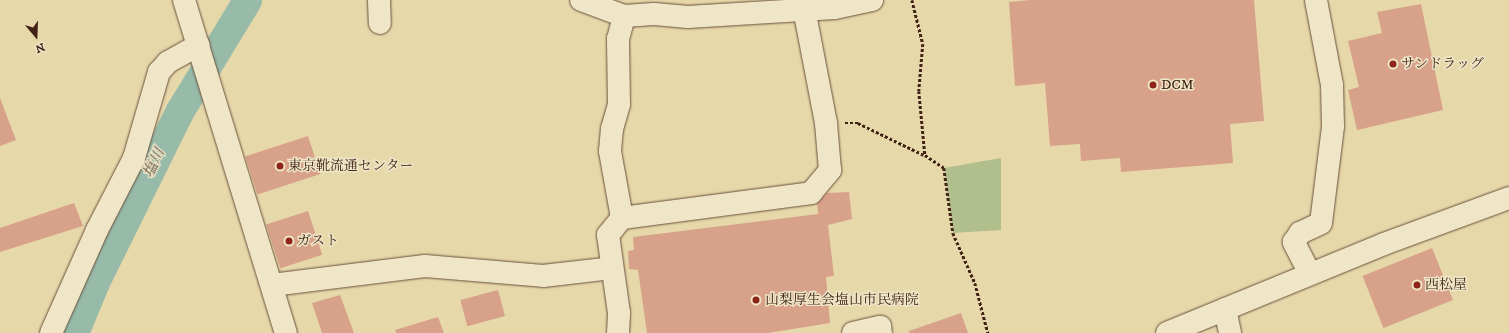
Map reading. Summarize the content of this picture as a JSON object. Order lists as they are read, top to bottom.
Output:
{
  "water": ["塩川"],
  "places": [
    "サンドラッグ",
    "DCM",
    "東京靴流通センター",
    "ガスト",
    "西松屋",
    "山梨厚生会塩山市民病院"
  ],
  "north": "bottom"
}
